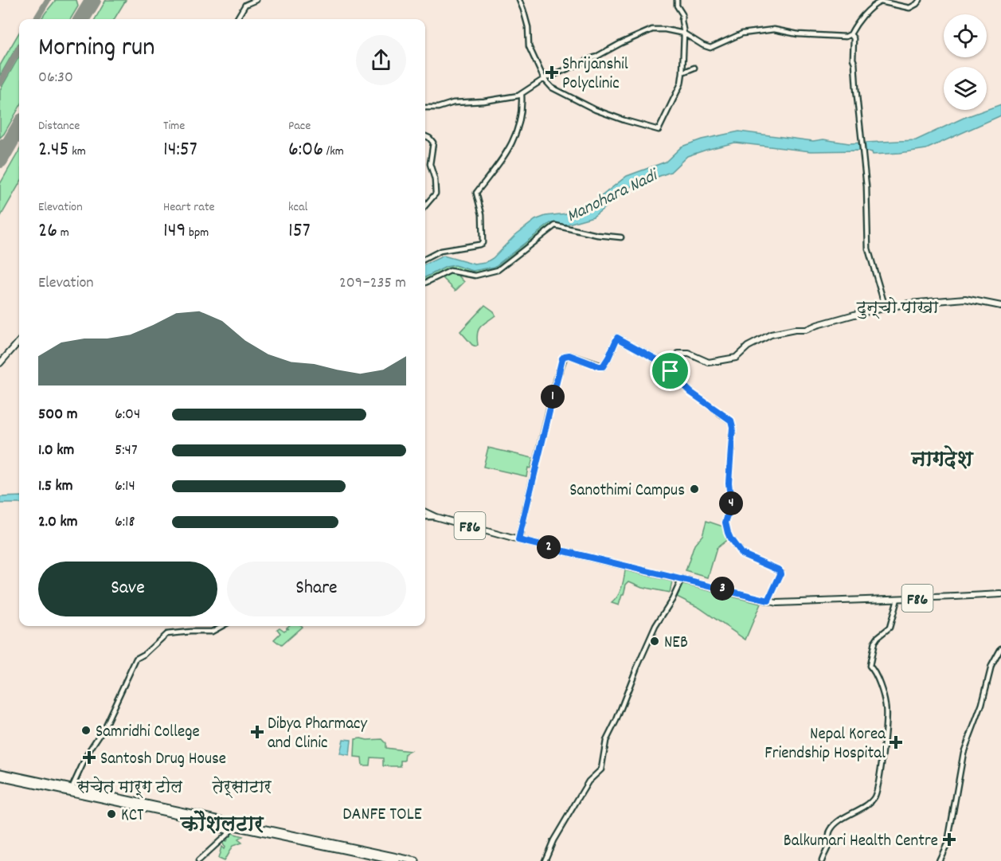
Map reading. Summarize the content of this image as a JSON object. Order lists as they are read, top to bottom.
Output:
{
  "streets": {
    "main road": ["F86"]
  },
  "districts": [
    "ढुन्चो पाखा",
    "नागदेश",
    "सचेत मार्ग टोल",
    "तेर्साटार",
    "DANFE TOLE",
    "कौशलटार"
  ],
  "water": ["Manohara Nadi"],
  "places": {
    "health": [
      "Shrijanshil Polyclinic",
      "Dibya Pharmacy and Clinic",
      "Nepal Korea Friendship Hospital",
      "Santosh Drug House",
      "Balkumari Health Centre"
    ],
    "other": [
      "Sanothimi Campus",
      "NEB",
      "Samridhi College",
      "KCT"
    ]
  },
  "page": {
    "heading": ["Morning run", "06:30"],
    "stats": [
      ["Distance", "2.45 km"],
      ["Time", "14:57"],
      ["Pace", "6:06 /km"],
      ["Elevation", "26 m"],
      ["Heart rate", "149 bpm"],
      ["kcal", "157"]
    ],
    "chart": ["Elevation", "209–235 m"],
    "pins": [
      "1",
      "4",
      "2",
      "3"
    ],
    "list": [
      {
        "name": "500 m",
        "note": "6:04"
      },
      {
        "name": "1.0 km",
        "note": "5:47"
      },
      {
        "name": "1.5 km",
        "note": "6:14"
      },
      {
        "name": "2.0 km",
        "note": "6:18"
      }
    ],
    "buttons": ["Save", "Share"]
  }
}
